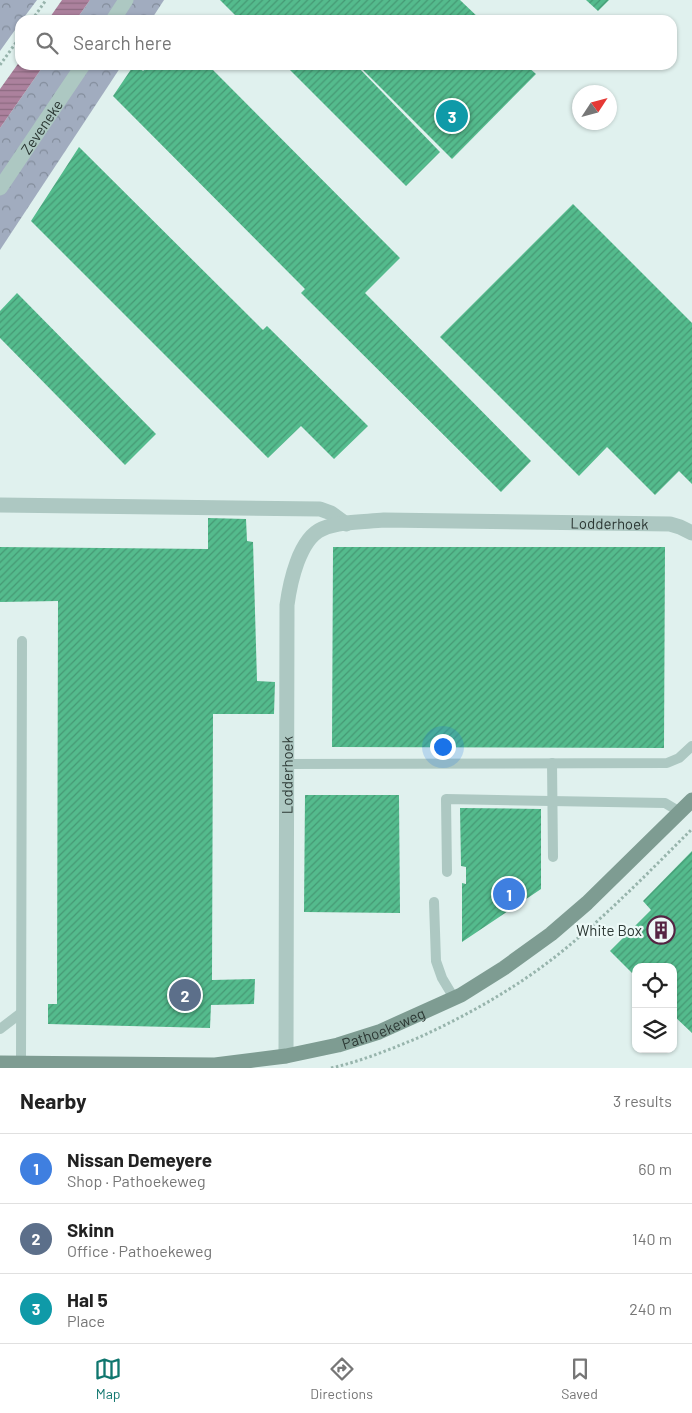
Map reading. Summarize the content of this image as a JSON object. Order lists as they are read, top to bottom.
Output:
{
  "streets": {
    "main road": ["Pathoekeweg"],
    "street": ["Zeveneke", "Lodderhoek"]
  },
  "crossings": [
    ["Lodderhoek", "Pathoekeweg"]
  ],
  "places": {
    "building": ["White Box"]
  },
  "north": "top right",
  "page": {
    "search": "Search here",
    "pins": ["3", "1", "2"],
    "heading": ["Nearby", "3 results"],
    "list": [
      {
        "mark": "1",
        "name": "Nissan Demeyere",
        "note": "Shop · Pathoekeweg",
        "value": "60 m"
      },
      {
        "mark": "2",
        "name": "Skinn",
        "note": "Office · Pathoekeweg",
        "value": "140 m"
      },
      {
        "mark": "3",
        "name": "Hal 5",
        "note": "Place",
        "value": "240 m"
      }
    ],
    "nav": ["Map", "Directions", "Saved"]
  }
}
